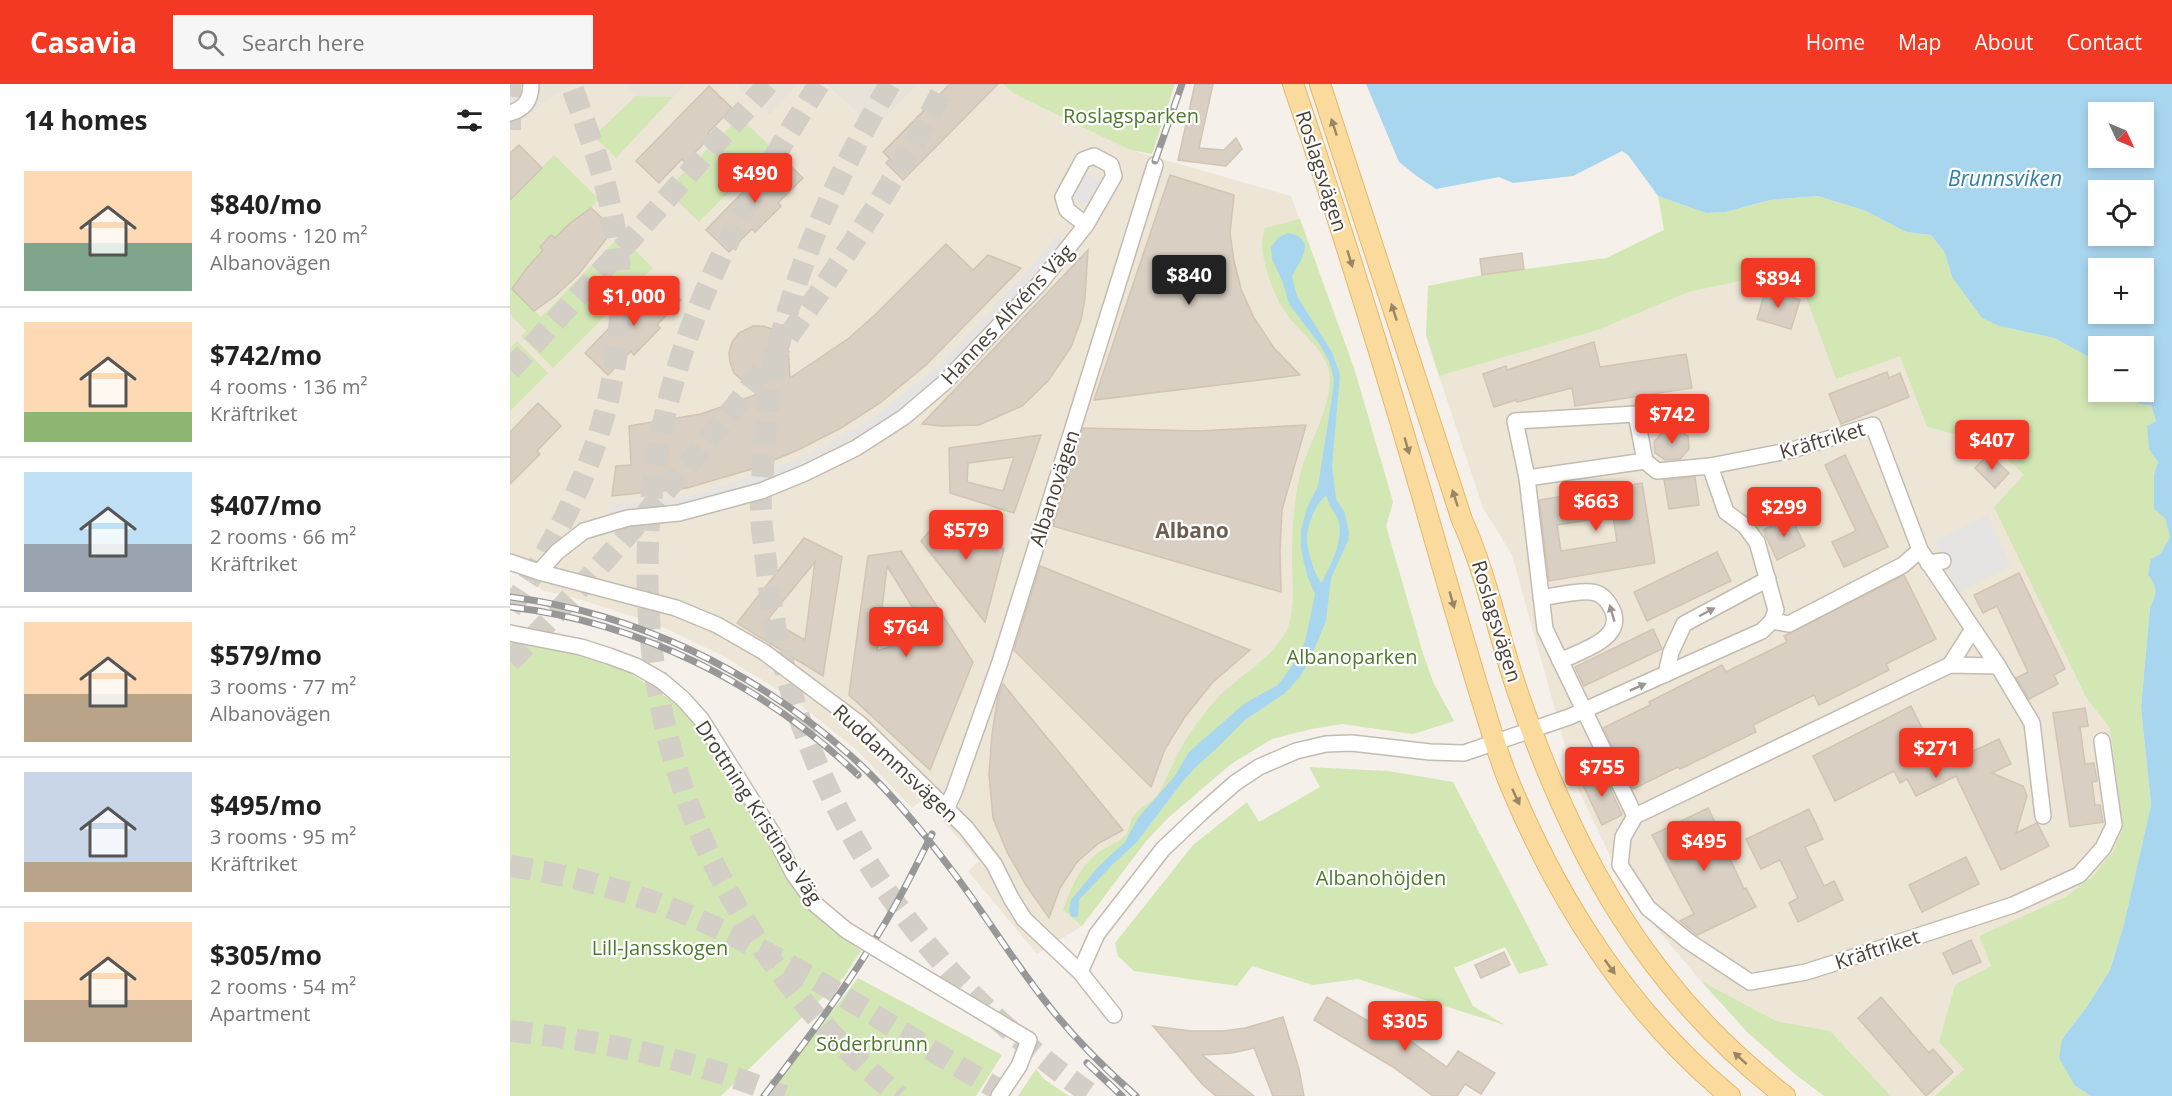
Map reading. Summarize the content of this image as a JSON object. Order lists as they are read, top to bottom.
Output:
{
  "streets": {
    "main road": ["Roslagsvägen"],
    "street": [
      "Hannes Alfvéns Väg",
      "Kräftriket",
      "Albanovägen",
      "Ruddammsvägen",
      "Drottning Kristinas Väg"
    ]
  },
  "crossings": [
    ["Hannes Alfvéns Väg", "Ruddammsvägen"],
    ["Albanovägen", "Ruddammsvägen"]
  ],
  "districts": ["Albano"],
  "water": ["Brunnsviken"],
  "parks": [
    "Roslagsparken",
    "Albanoparken",
    "Albanohöjden",
    "Lill-Jansskogen",
    "Söderbrunn"
  ],
  "north": "bottom right",
  "page": {
    "header": "Casavia",
    "search": "Search here",
    "nav": [
      "Home",
      "Map",
      "About",
      "Contact"
    ],
    "heading": "14 homes",
    "map_buttons": ["+", "−"],
    "price": [
      "$490",
      "$840",
      "$894",
      "$1,000",
      "$742",
      "$407",
      "$663",
      "$299",
      "$579",
      "$764",
      "$271",
      "$755",
      "$495",
      "$305"
    ],
    "list": [
      {
        "name": "$840/mo",
        "note": "4 rooms · 120 m² · Albanovägen"
      },
      {
        "name": "$742/mo",
        "note": "4 rooms · 136 m² · Kräftriket"
      },
      {
        "name": "$407/mo",
        "note": "2 rooms · 66 m² · Kräftriket"
      },
      {
        "name": "$579/mo",
        "note": "3 rooms · 77 m² · Albanovägen"
      },
      {
        "name": "$495/mo",
        "note": "3 rooms · 95 m² · Kräftriket"
      },
      {
        "name": "$305/mo",
        "note": "2 rooms · 54 m² · Apartment"
      }
    ]
  }
}
